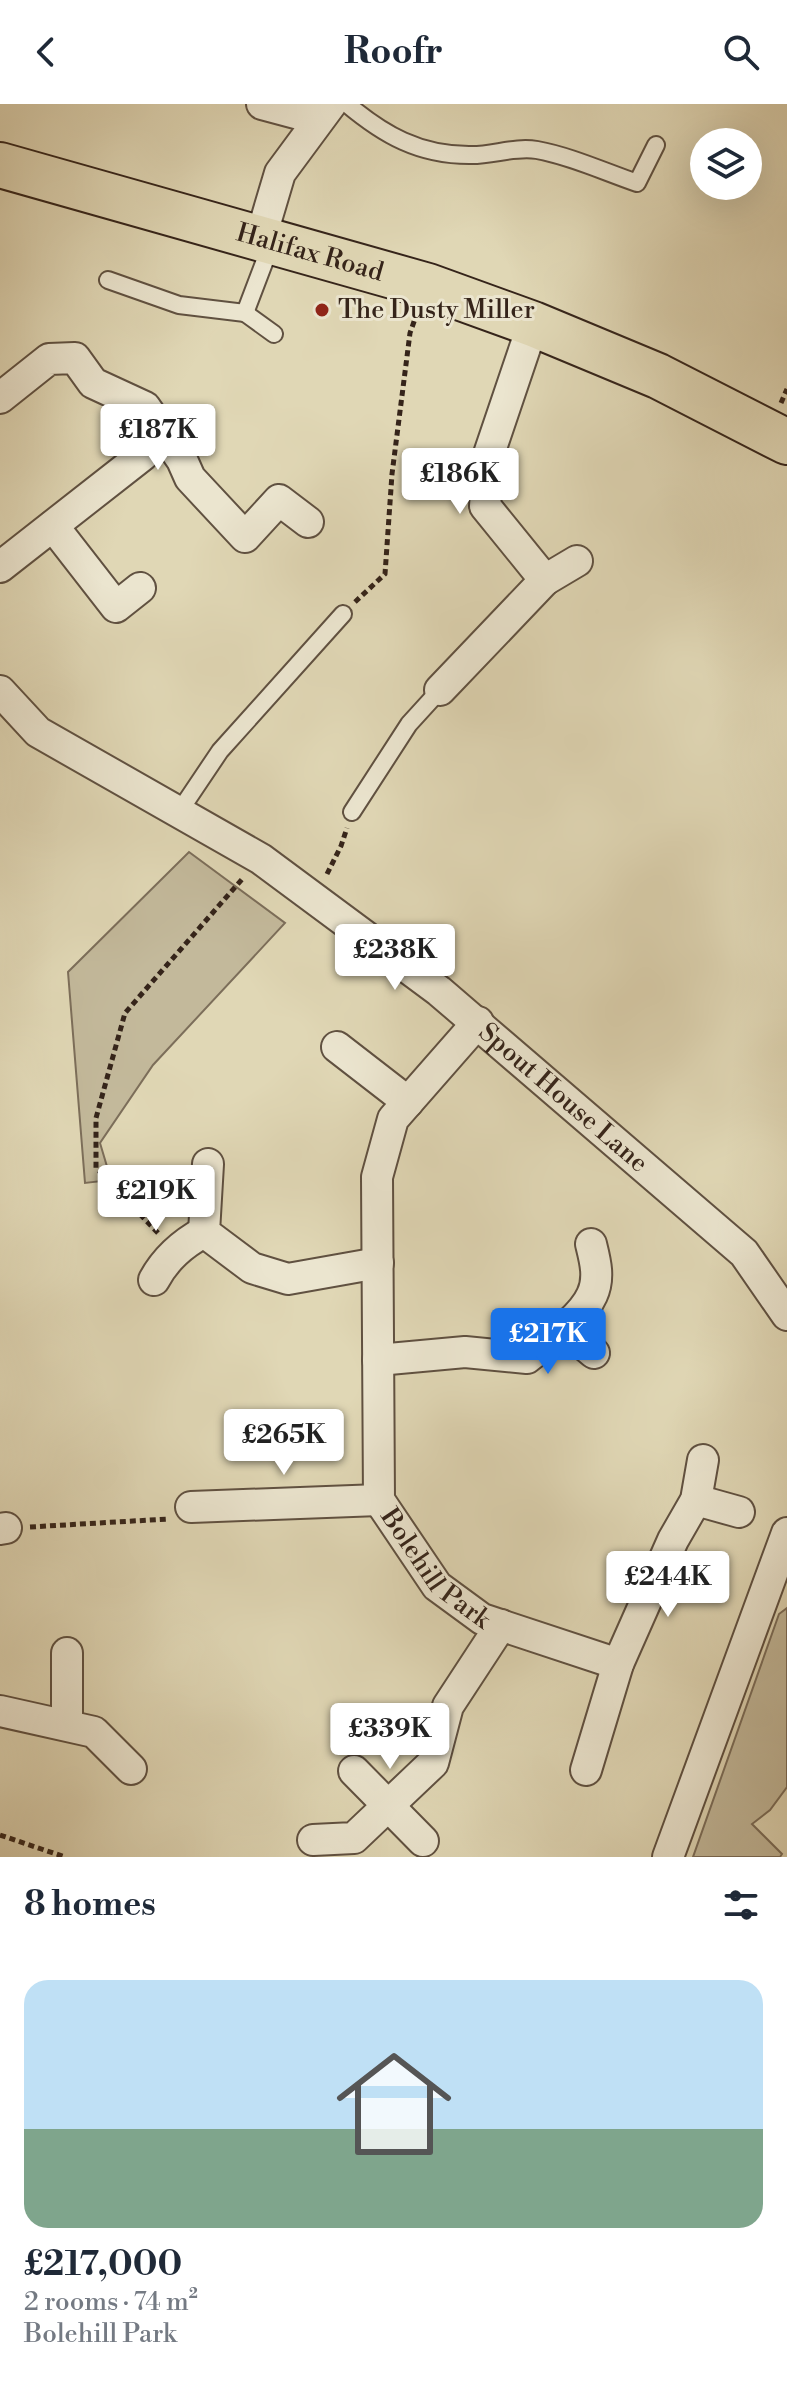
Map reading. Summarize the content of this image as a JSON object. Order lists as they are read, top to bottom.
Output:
{
  "streets": {
    "main road": ["Halifax Road"],
    "street": ["Spout House Lane", "Bolehill Park"]
  },
  "crossings": [
    ["Spout House Lane", "Bolehill Park"]
  ],
  "places": ["The Dusty Miller"],
  "page": {
    "header": "Roofr",
    "price": [
      "£187K",
      "£186K",
      "£238K",
      "£219K",
      "£217K",
      "£265K",
      "£244K",
      "£339K"
    ],
    "heading": "8 homes",
    "list": [
      {
        "name": "£217,000",
        "note": "2 rooms · 74 m² · Bolehill Park"
      }
    ]
  }
}
